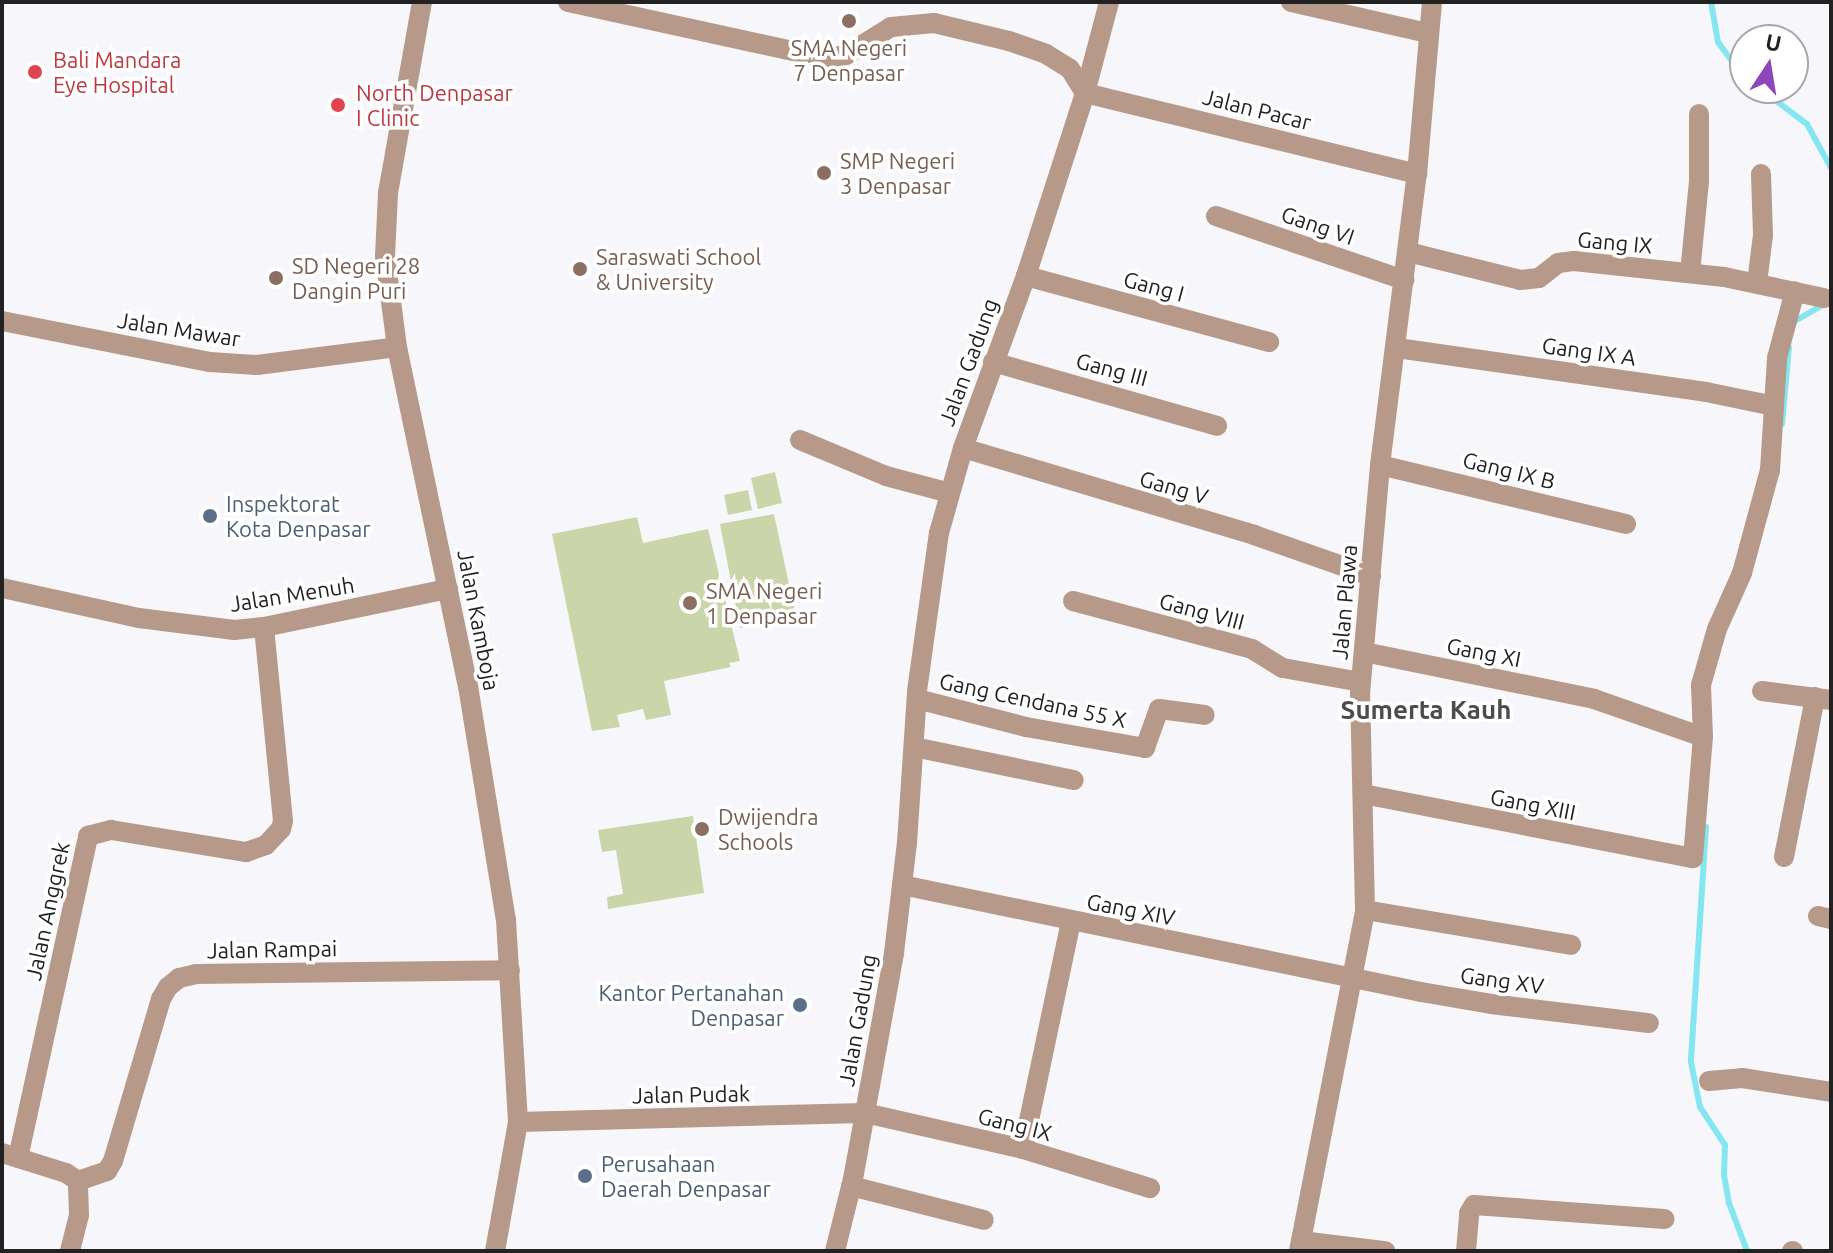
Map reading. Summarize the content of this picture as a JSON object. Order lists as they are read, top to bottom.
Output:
{
  "streets": {
    "street": [
      "Jalan Pacar",
      "Gang VI",
      "Gang IX",
      "Gang I",
      "Jalan Mawar",
      "Gang IX A",
      "Jalan Gadung",
      "Gang III",
      "Gang IX B",
      "Gang V",
      "Jalan Menuh",
      "Jalan Plawa",
      "Gang VIII",
      "Jalan Kamboja",
      "Gang XI",
      "Gang Cendana 55 X",
      "Gang XIII",
      "Gang XIV",
      "Jalan Anggrek",
      "Jalan Rampai",
      "Gang XV",
      "Jalan Pudak"
    ]
  },
  "crossings": [
    ["Jalan Pacar", "Jalan Gadung"],
    ["Jalan Pacar", "Jalan Plawa"],
    ["Gang VI", "Jalan Plawa"],
    ["Gang IX", "Jalan Gadung"],
    ["Gang IX", "Jalan Plawa"],
    ["Gang IX", "Jalan Pudak"],
    ["Gang I", "Jalan Gadung"],
    ["Jalan Mawar", "Jalan Kamboja"],
    ["Gang IX A", "Jalan Plawa"],
    ["Jalan Gadung", "Gang III"],
    ["Jalan Gadung", "Gang V"],
    ["Jalan Gadung", "Gang Cendana 55 X"],
    ["Jalan Gadung", "Gang XIV"],
    ["Jalan Gadung", "Jalan Pudak"],
    ["Gang IX B", "Jalan Plawa"],
    ["Gang V", "Jalan Plawa"],
    ["Jalan Menuh", "Jalan Kamboja"],
    ["Jalan Menuh", "Jalan Anggrek"],
    ["Jalan Plawa", "Gang VIII"],
    ["Jalan Plawa", "Gang XI"],
    ["Jalan Plawa", "Gang XIII"],
    ["Jalan Plawa", "Gang XIV"],
    ["Jalan Plawa", "Gang XV"],
    ["Jalan Kamboja", "Jalan Rampai"],
    ["Jalan Kamboja", "Jalan Pudak"],
    ["Gang XI", "Gang XIII"],
    ["Gang XIV", "Gang XV"]
  ],
  "districts": ["Sumerta Kauh"],
  "places": [
    "SMA Negeri 7 Denpasar",
    "Bali Mandara Eye Hospital",
    "North Denpasar I Clinic",
    "SMP Negeri 3 Denpasar",
    "Saraswati School & University",
    "SD Negeri 28 Dangin Puri",
    "Inspektorat Kota Denpasar",
    "SMA Negeri 1 Denpasar",
    "Dwijendra Schools",
    "Kantor Pertanahan Denpasar",
    "Perusahaan Daerah Denpasar"
  ],
  "north": "top"
}
